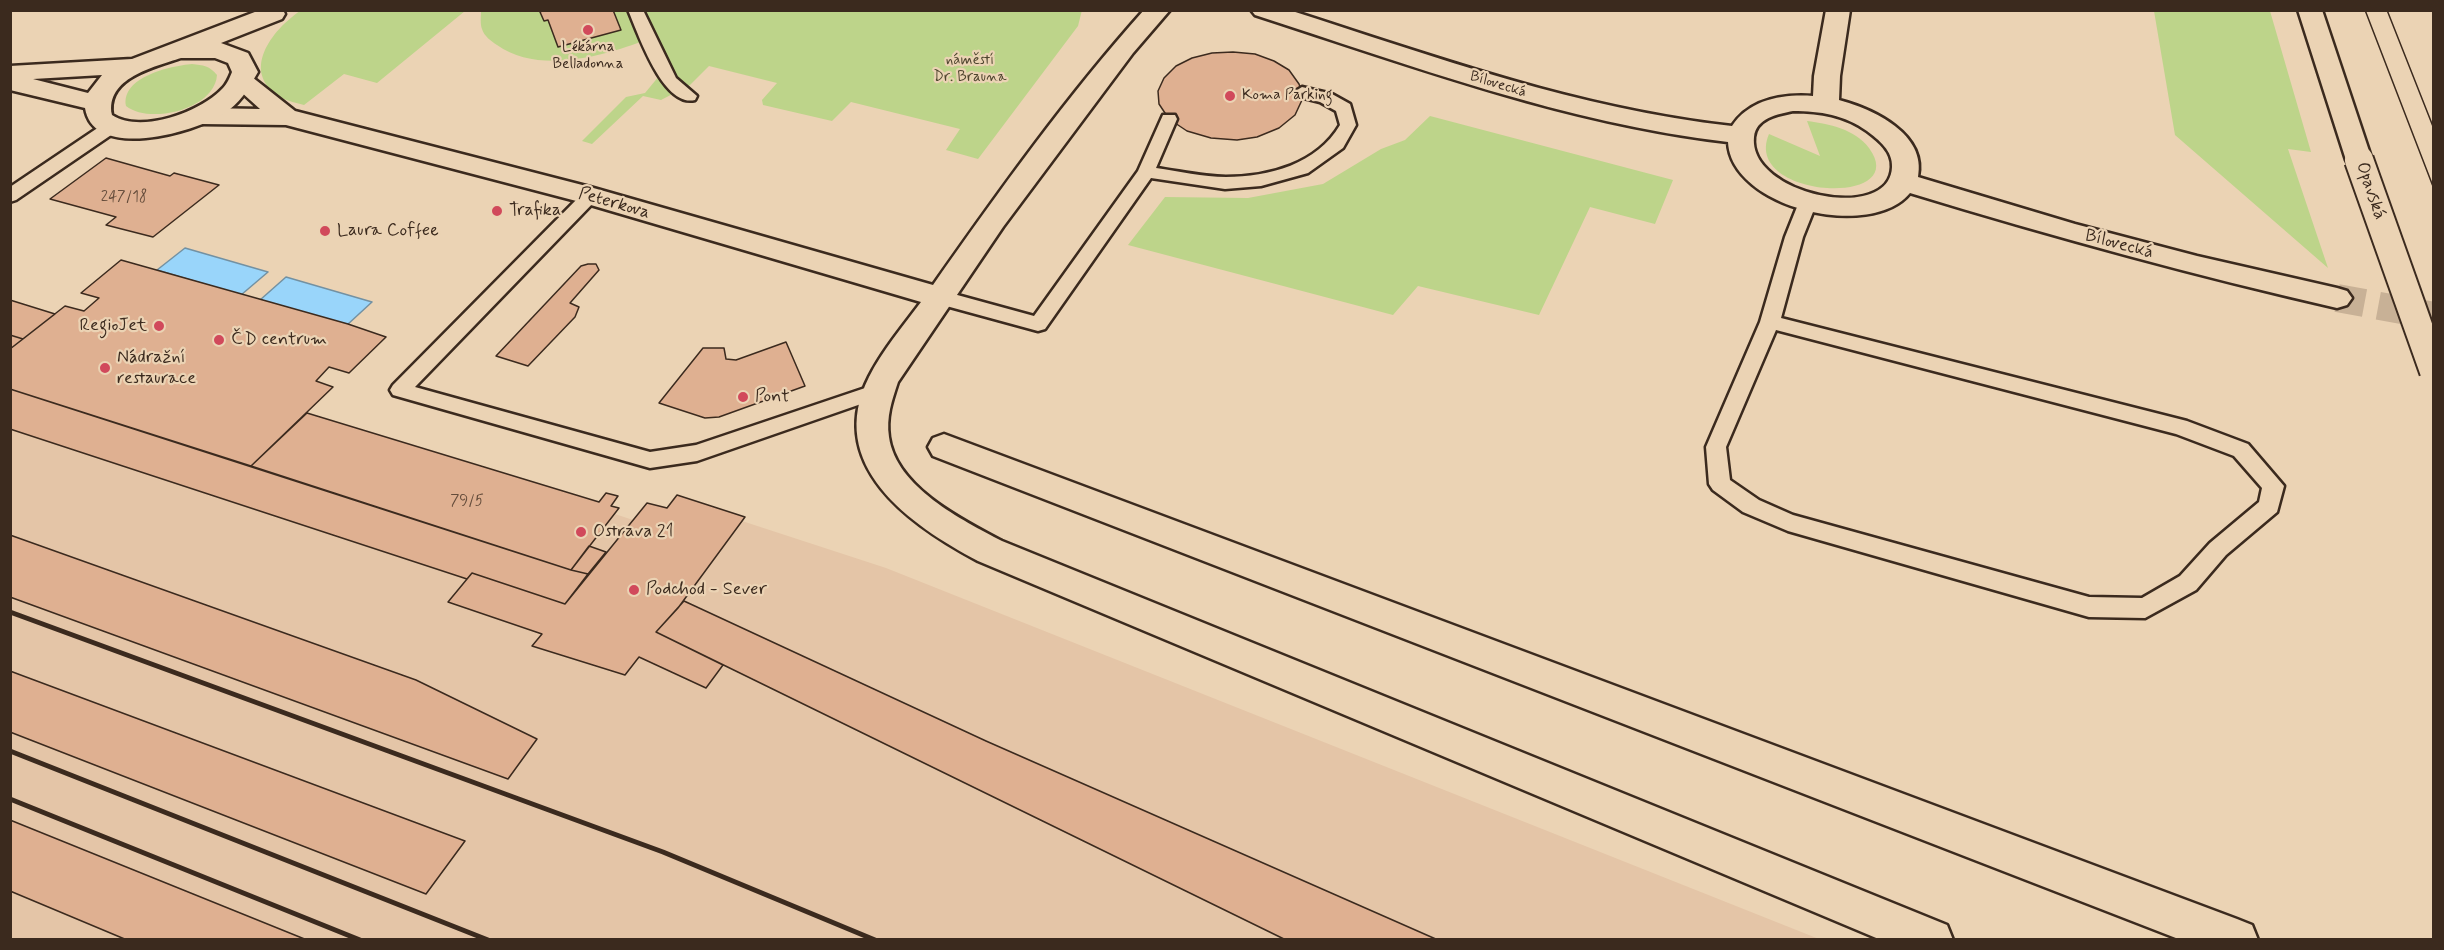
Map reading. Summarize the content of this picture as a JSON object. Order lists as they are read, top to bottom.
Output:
{
  "streets": {
    "street": ["Bílovecká", "Opavská", "Peterkova"]
  },
  "parks": ["náměstí Dr. Brauna"],
  "places": [
    "Lékárna Belladonna",
    "Koma Parking",
    "Trafika",
    "Laura Coffee",
    "RegioJet",
    "ČD centrum",
    "Nádražní restaurace",
    "Pont",
    "Ostrava 21",
    "Podchod - Sever"
  ],
  "house_numbers": ["247/18", "79/5"]
}
